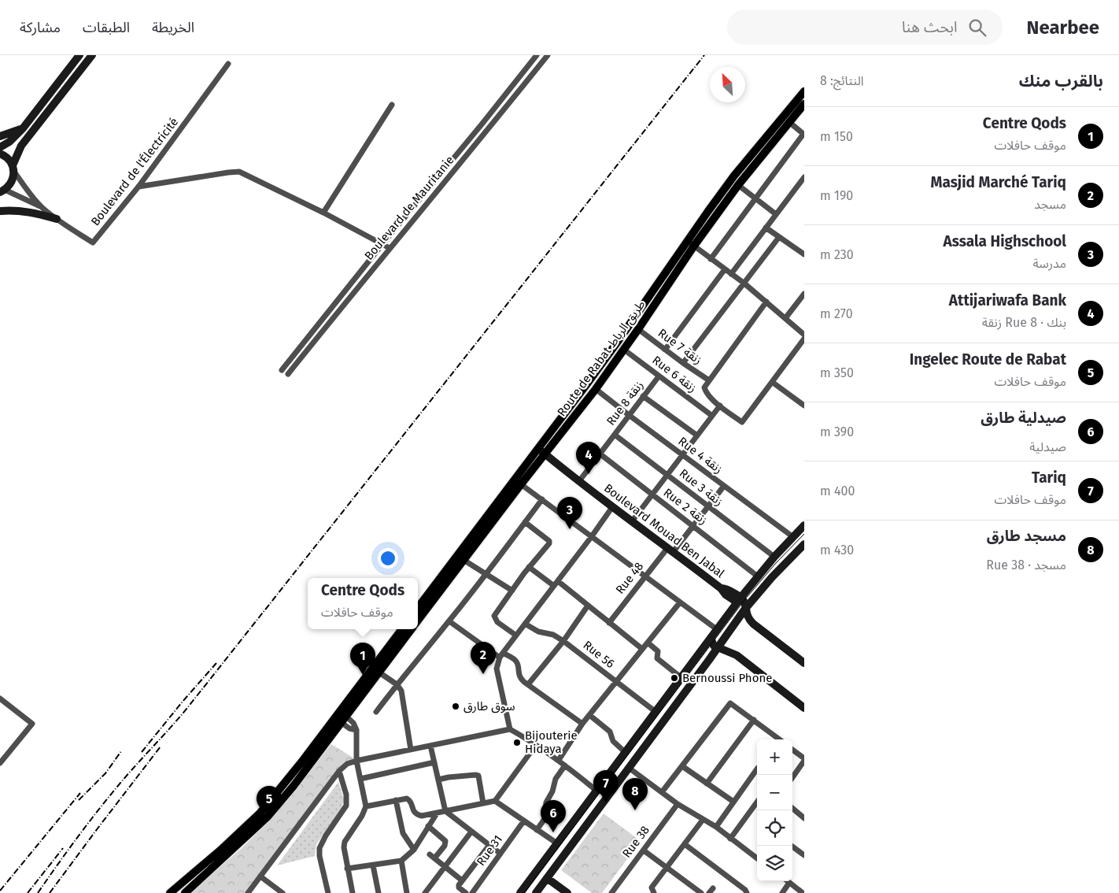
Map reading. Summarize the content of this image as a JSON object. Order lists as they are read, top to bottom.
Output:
{
  "streets": {
    "main road": ["Route de Rabat طريق الرباط"],
    "street": [
      "Boulevard de l'Électricité",
      "Boulevard de Mauritanie",
      "Rue 7 زنقة",
      "Rue 6 زنقة",
      "Rue 8 زنقة",
      "Rue 4 زنقة",
      "Rue 3 زنقة",
      "Rue 2 زنقة",
      "Boulevard Mouad Ben Jabal",
      "Rue 48",
      "Rue 56",
      "Rue 38",
      "Rue 31"
    ]
  },
  "crossings": [
    ["Rue 7 زنقة", "Route de Rabat طريق الرباط"],
    ["Route de Rabat طريق الرباط", "Rue 6 زنقة"],
    ["Route de Rabat طريق الرباط", "Rue 4 زنقة"],
    ["Route de Rabat طريق الرباط", "Boulevard Mouad Ben Jabal"],
    ["Rue 6 زنقة", "Rue 8 زنقة"],
    ["Rue 8 زنقة", "Rue 4 زنقة"],
    ["Rue 8 زنقة", "Rue 3 زنقة"],
    ["Rue 8 زنقة", "Rue 2 زنقة"],
    ["Rue 8 زنقة", "Boulevard Mouad Ben Jabal"],
    ["Rue 4 زنقة", "Rue 48"],
    ["Rue 3 زنقة", "Rue 48"],
    ["Rue 2 زنقة", "Rue 48"],
    ["Boulevard Mouad Ben Jabal", "Rue 48"]
  ],
  "places": ["Bernoussi Phone", "سوق طارق", "Bijouterie Hidaya"],
  "north": "top left",
  "page": {
    "header": "Nearbee",
    "search": "ابحث هنا",
    "nav": ["الخريطة", "الطبقات", "مشاركة"],
    "heading": ["بالقرب منك", "النتائج: 8"],
    "list": [
      {
        "mark": "1",
        "name": "Centre Qods",
        "note": "موقف حافلات",
        "value": "150 m"
      },
      {
        "mark": "2",
        "name": "Masjid Marché Tariq",
        "note": "مسجد",
        "value": "190 m"
      },
      {
        "mark": "3",
        "name": "Assala Highschool",
        "note": "مدرسة",
        "value": "230 m"
      },
      {
        "mark": "4",
        "name": "Attijariwafa Bank",
        "note": "بنك · Rue 8 زنقة",
        "value": "270 m"
      },
      {
        "mark": "5",
        "name": "Ingelec Route de Rabat",
        "note": "موقف حافلات",
        "value": "350 m"
      },
      {
        "mark": "6",
        "name": "صيدلية طارق",
        "note": "صيدلية",
        "value": "390 m"
      },
      {
        "mark": "7",
        "name": "Tariq",
        "note": "موقف حافلات",
        "value": "400 m"
      },
      {
        "mark": "8",
        "name": "مسجد طارق",
        "note": "مسجد · Rue 38",
        "value": "430 m"
      }
    ],
    "pins": [
      "4",
      "3",
      "2",
      "1",
      "7",
      "8",
      "5",
      "6"
    ],
    "popup": ["Centre Qods", "موقف حافلات"],
    "map_buttons": ["+", "−"]
  }
}
